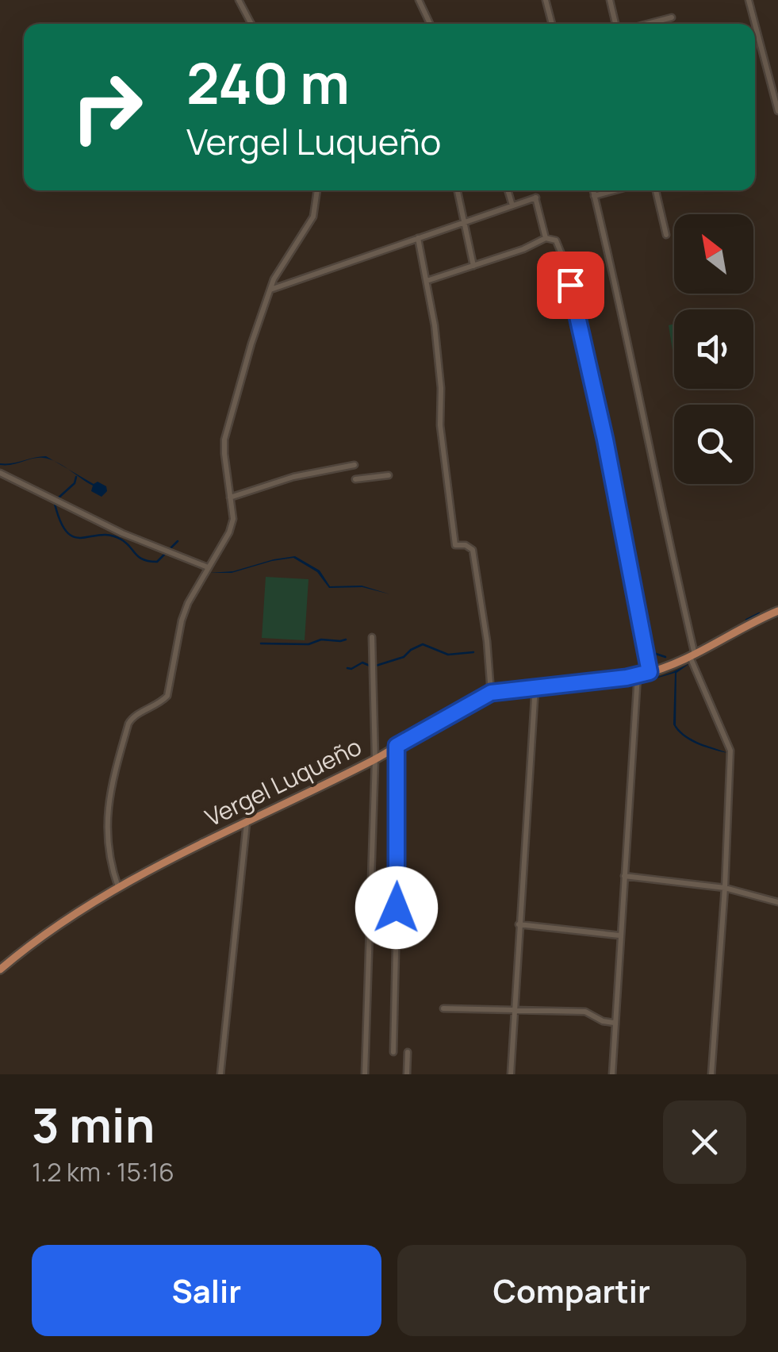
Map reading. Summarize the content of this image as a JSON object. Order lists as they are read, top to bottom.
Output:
{
  "streets": {
    "main road": ["Vergel Luqueño"]
  },
  "north": "top left",
  "page": {
    "turn": ["240 m", "Vergel Luqueño"],
    "heading": ["3 min", "1.2 km · 15:16"],
    "buttons": ["Salir", "Compartir"]
  }
}
